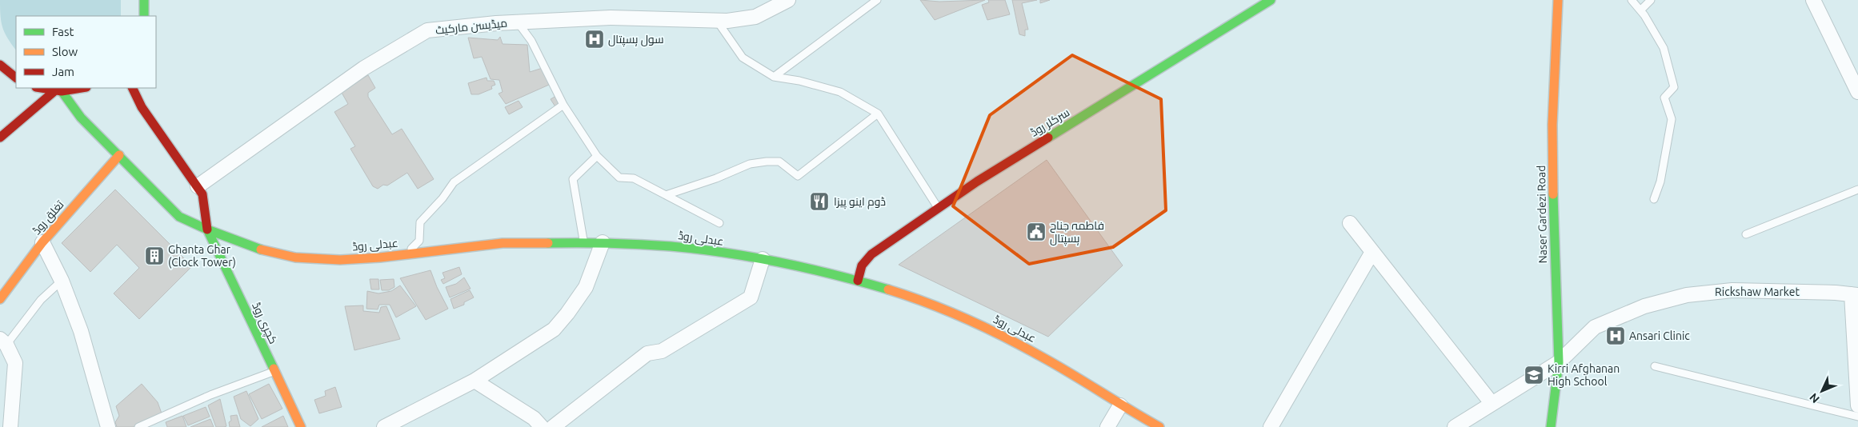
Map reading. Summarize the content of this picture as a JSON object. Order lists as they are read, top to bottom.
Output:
{
  "streets": {
    "main road": [
      "سرکلر روڈ",
      "Naser Gardezi Road",
      "تغلق روڈ",
      "عبدلی روڈ",
      "کچری روڈ"
    ],
    "street": ["میڈیسن مارکیٹ", "Rickshaw Market"]
  },
  "crossings": [
    ["سرکلر روڈ", "عبدلی روڈ"],
    ["Naser Gardezi Road", "Rickshaw Market"],
    ["تغلق روڈ", "عبدلی روڈ"],
    ["عبدلی روڈ", "کچری روڈ"]
  ],
  "places": {
    "hospital": ["سول ہسپتال", "Ansari Clinic"],
    "restaurant": ["ڈوم اینو پیزا"],
    "public building": ["فاطمہ جناح ہسپتال"],
    "building": ["Ghanta Ghar (Clock Tower)"],
    "school or university": ["Kirri Afghanan High School"]
  },
  "legend": ["Fast", "Slow", "Jam"],
  "north": "bottom left"
}
